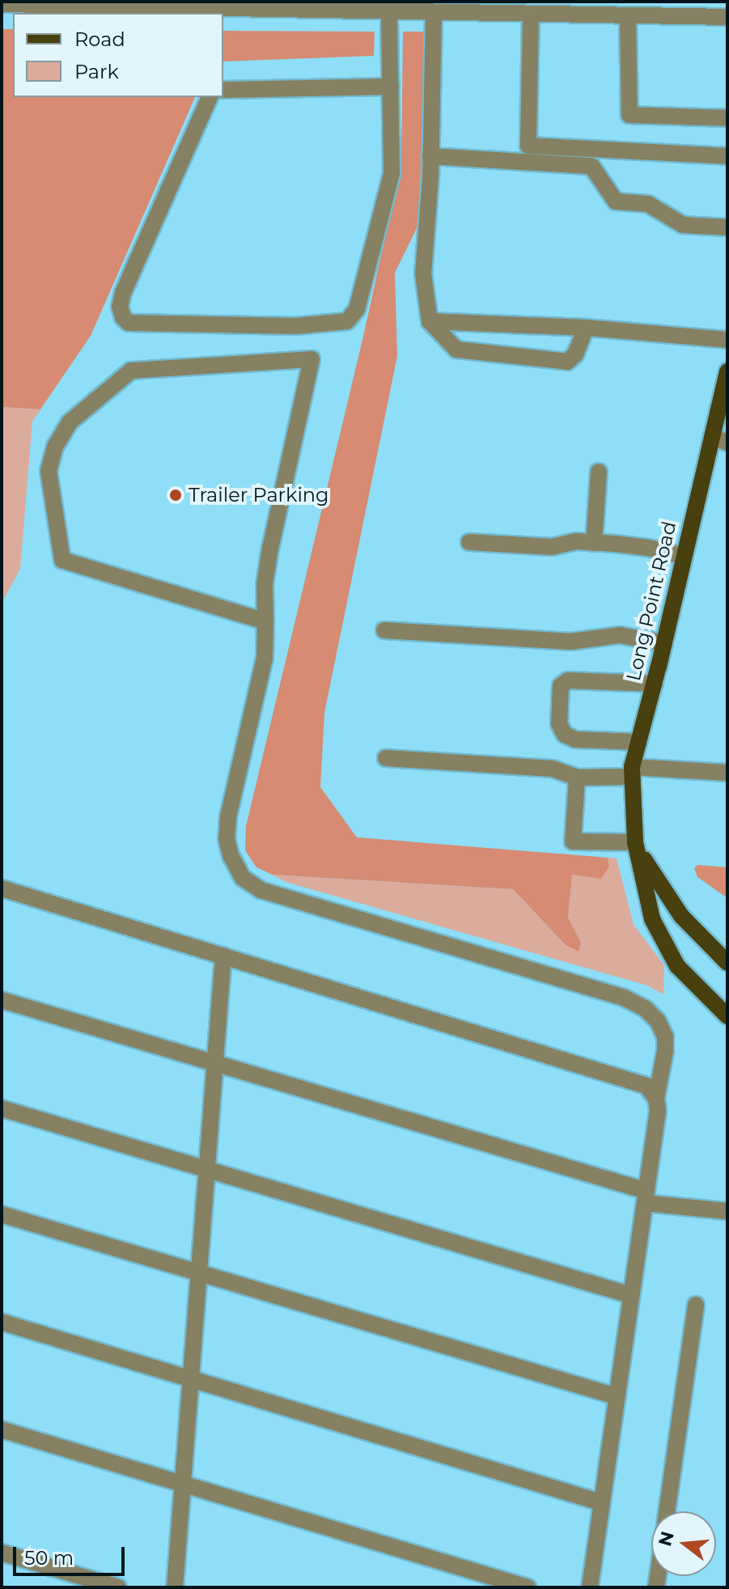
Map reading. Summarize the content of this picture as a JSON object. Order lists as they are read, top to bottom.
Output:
{
  "streets": {
    "main road": ["Long Point Road"]
  },
  "places": ["Trailer Parking"],
  "legend": ["Road", "Park"],
  "scale_bar": "50 m",
  "north": "left"
}
